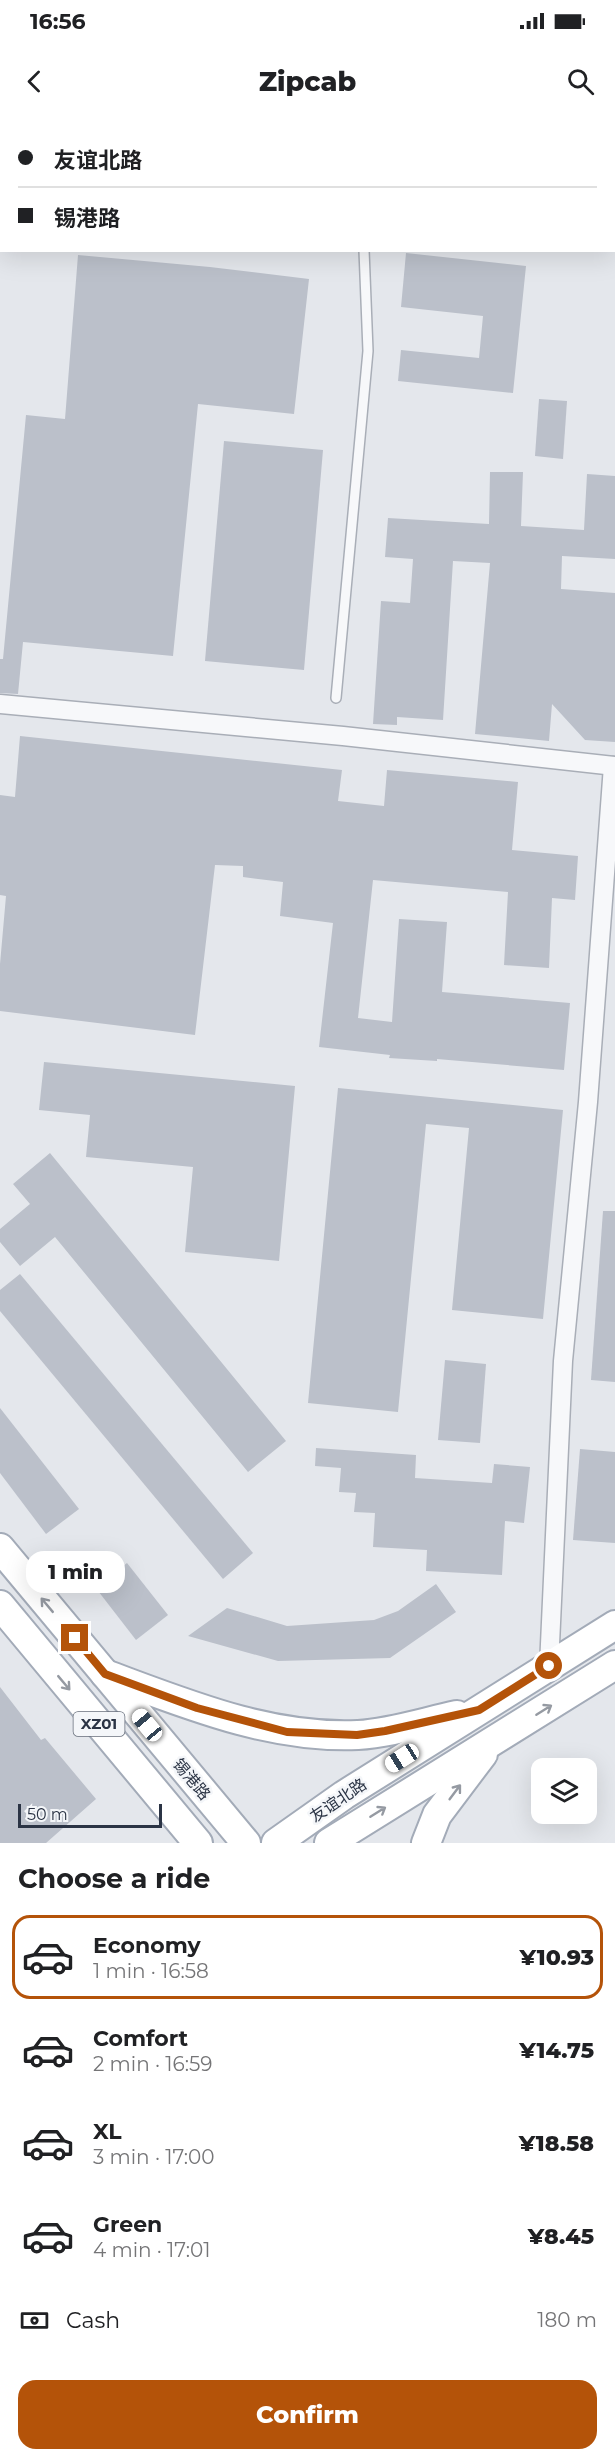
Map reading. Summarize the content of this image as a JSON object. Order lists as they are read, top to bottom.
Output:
{
  "streets": {
    "main road": ["XZ01", "锡港路", "友谊北路"]
  },
  "scale_bar": "50 m",
  "page": {
    "status": "16:56",
    "header": "Zipcab",
    "banner": ["友谊北路", "锡港路"],
    "bubble": "1 min",
    "scale": "50 m",
    "heading": "Choose a ride",
    "list": [
      {
        "name": "Economy",
        "note": "1 min · 16:58",
        "value": "¥10.93"
      },
      {
        "name": "Comfort",
        "note": "2 min · 16:59",
        "value": "¥14.75"
      },
      {
        "name": "XL",
        "note": "3 min · 17:00",
        "value": "¥18.58"
      },
      {
        "name": "Green",
        "note": "4 min · 17:01",
        "value": "¥8.45"
      }
    ],
    "pay": ["Cash", "180 m"],
    "buttons": "Confirm"
  }
}
